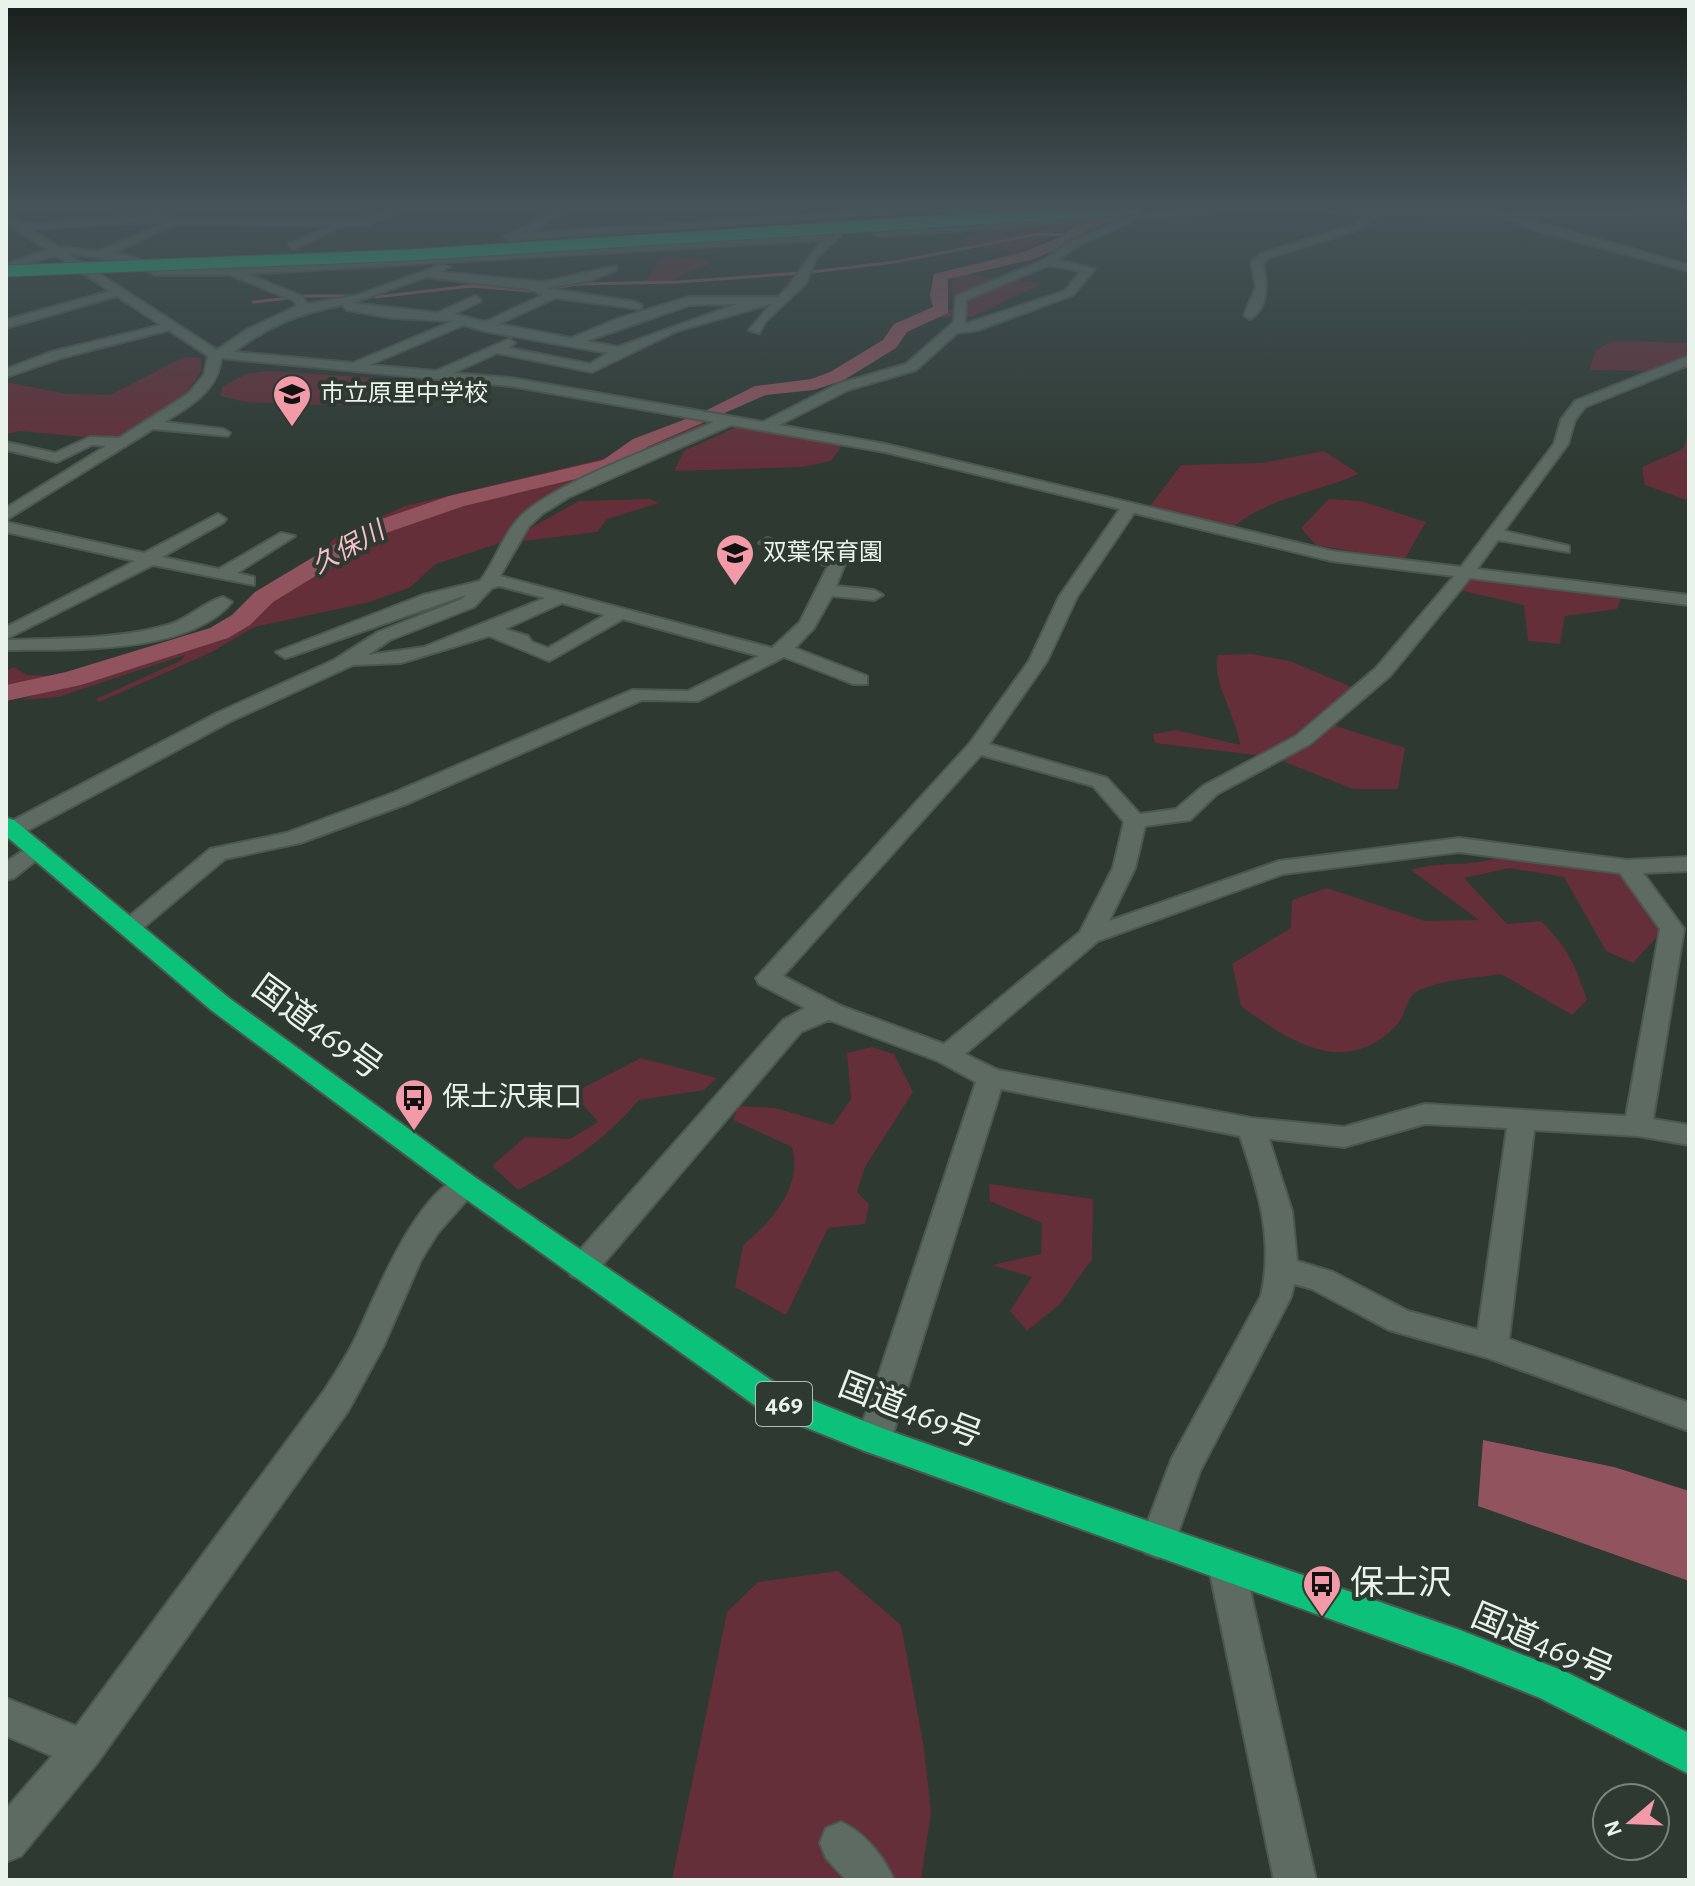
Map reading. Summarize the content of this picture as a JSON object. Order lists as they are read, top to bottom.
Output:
{
  "streets": {
    "highway": ["国道469号", "469"]
  },
  "water": ["久保川"],
  "places": {
    "school or university": ["市立原里中学校", "双葉保育園"],
    "bus stop": ["保土沢東口", "保士沢"]
  },
  "north": "left"
}
